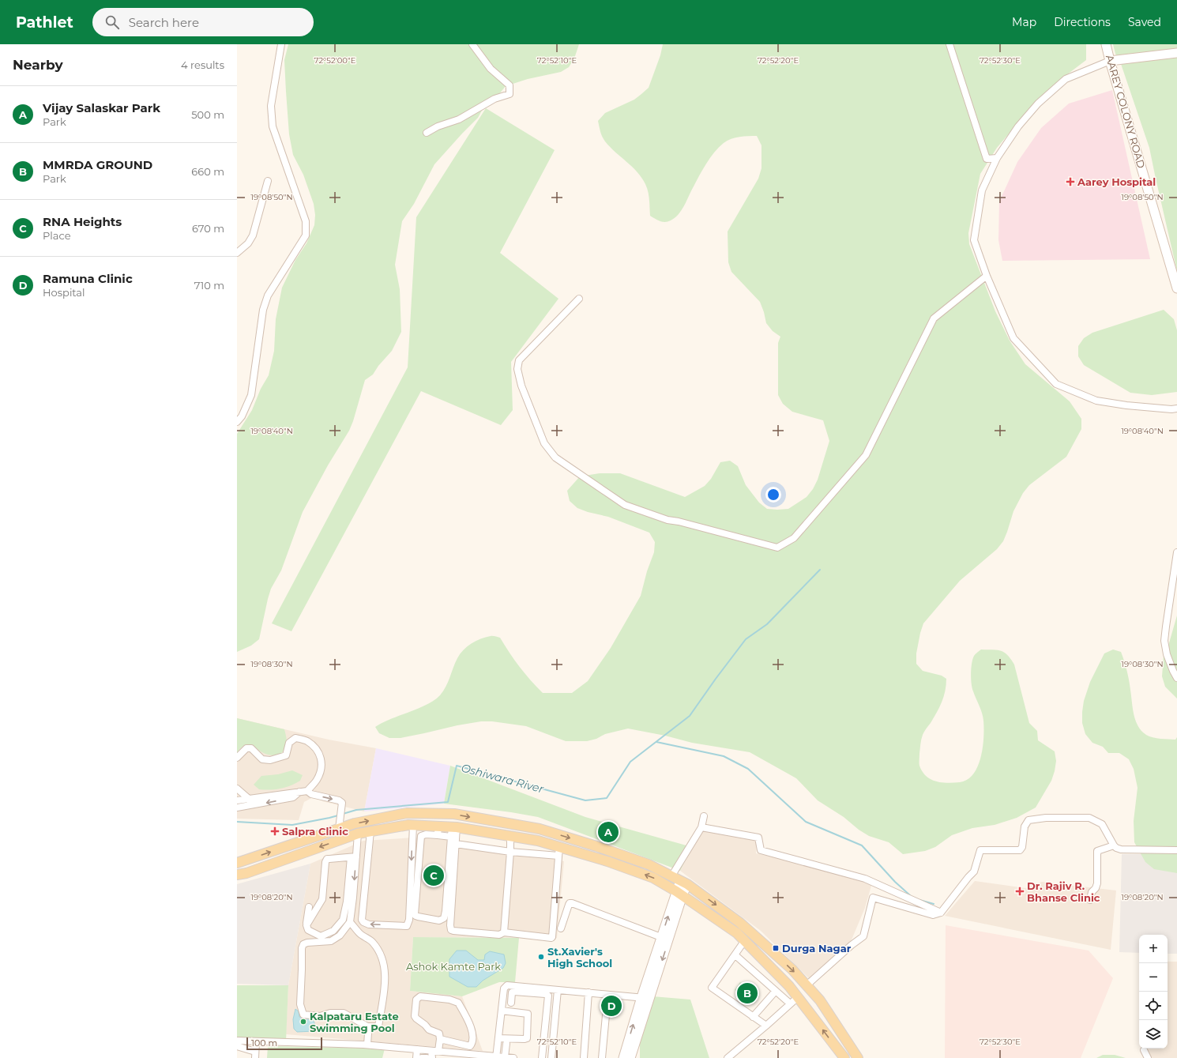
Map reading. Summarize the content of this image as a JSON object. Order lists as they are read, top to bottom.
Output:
{
  "streets": {
    "main road": ["AAREY COLONY ROAD"]
  },
  "water": ["Oshiwara River"],
  "parks": ["Ashok Kamte Park"],
  "places": {
    "health": ["Aarey Hospital", "Salpra Clinic", "Dr. Rajiv R. Bhanse Clinic"],
    "transit": ["Durga Nagar"],
    "other": ["St.Xavier's High School", "Kalpataru Estate Swimming Pool"]
  },
  "scale_bar": "100 m",
  "page": {
    "header": "Pathlet",
    "search": "Search here",
    "nav": ["Map", "Directions", "Saved"],
    "heading": ["Nearby", "4 results"],
    "list": [
      {
        "mark": "A",
        "name": "Vijay Salaskar Park",
        "note": "Park",
        "value": "500 m"
      },
      {
        "mark": "B",
        "name": "MMRDA GROUND",
        "note": "Park",
        "value": "660 m"
      },
      {
        "mark": "C",
        "name": "RNA Heights",
        "note": "Place",
        "value": "670 m"
      },
      {
        "mark": "D",
        "name": "Ramuna Clinic",
        "note": "Hospital",
        "value": "710 m"
      }
    ],
    "pins": [
      "A",
      "C",
      "B",
      "D"
    ],
    "map_buttons": ["+", "−"],
    "scale": "100 m"
  },
  "coordinates": [
    "72°52'00\"E",
    "72°52'10\"E",
    "72°52'20\"E",
    "72°52'30\"E",
    "19°08'50\"N",
    "19°08'40\"N",
    "19°08'30\"N",
    "19°08'20\"N"
  ]
}
